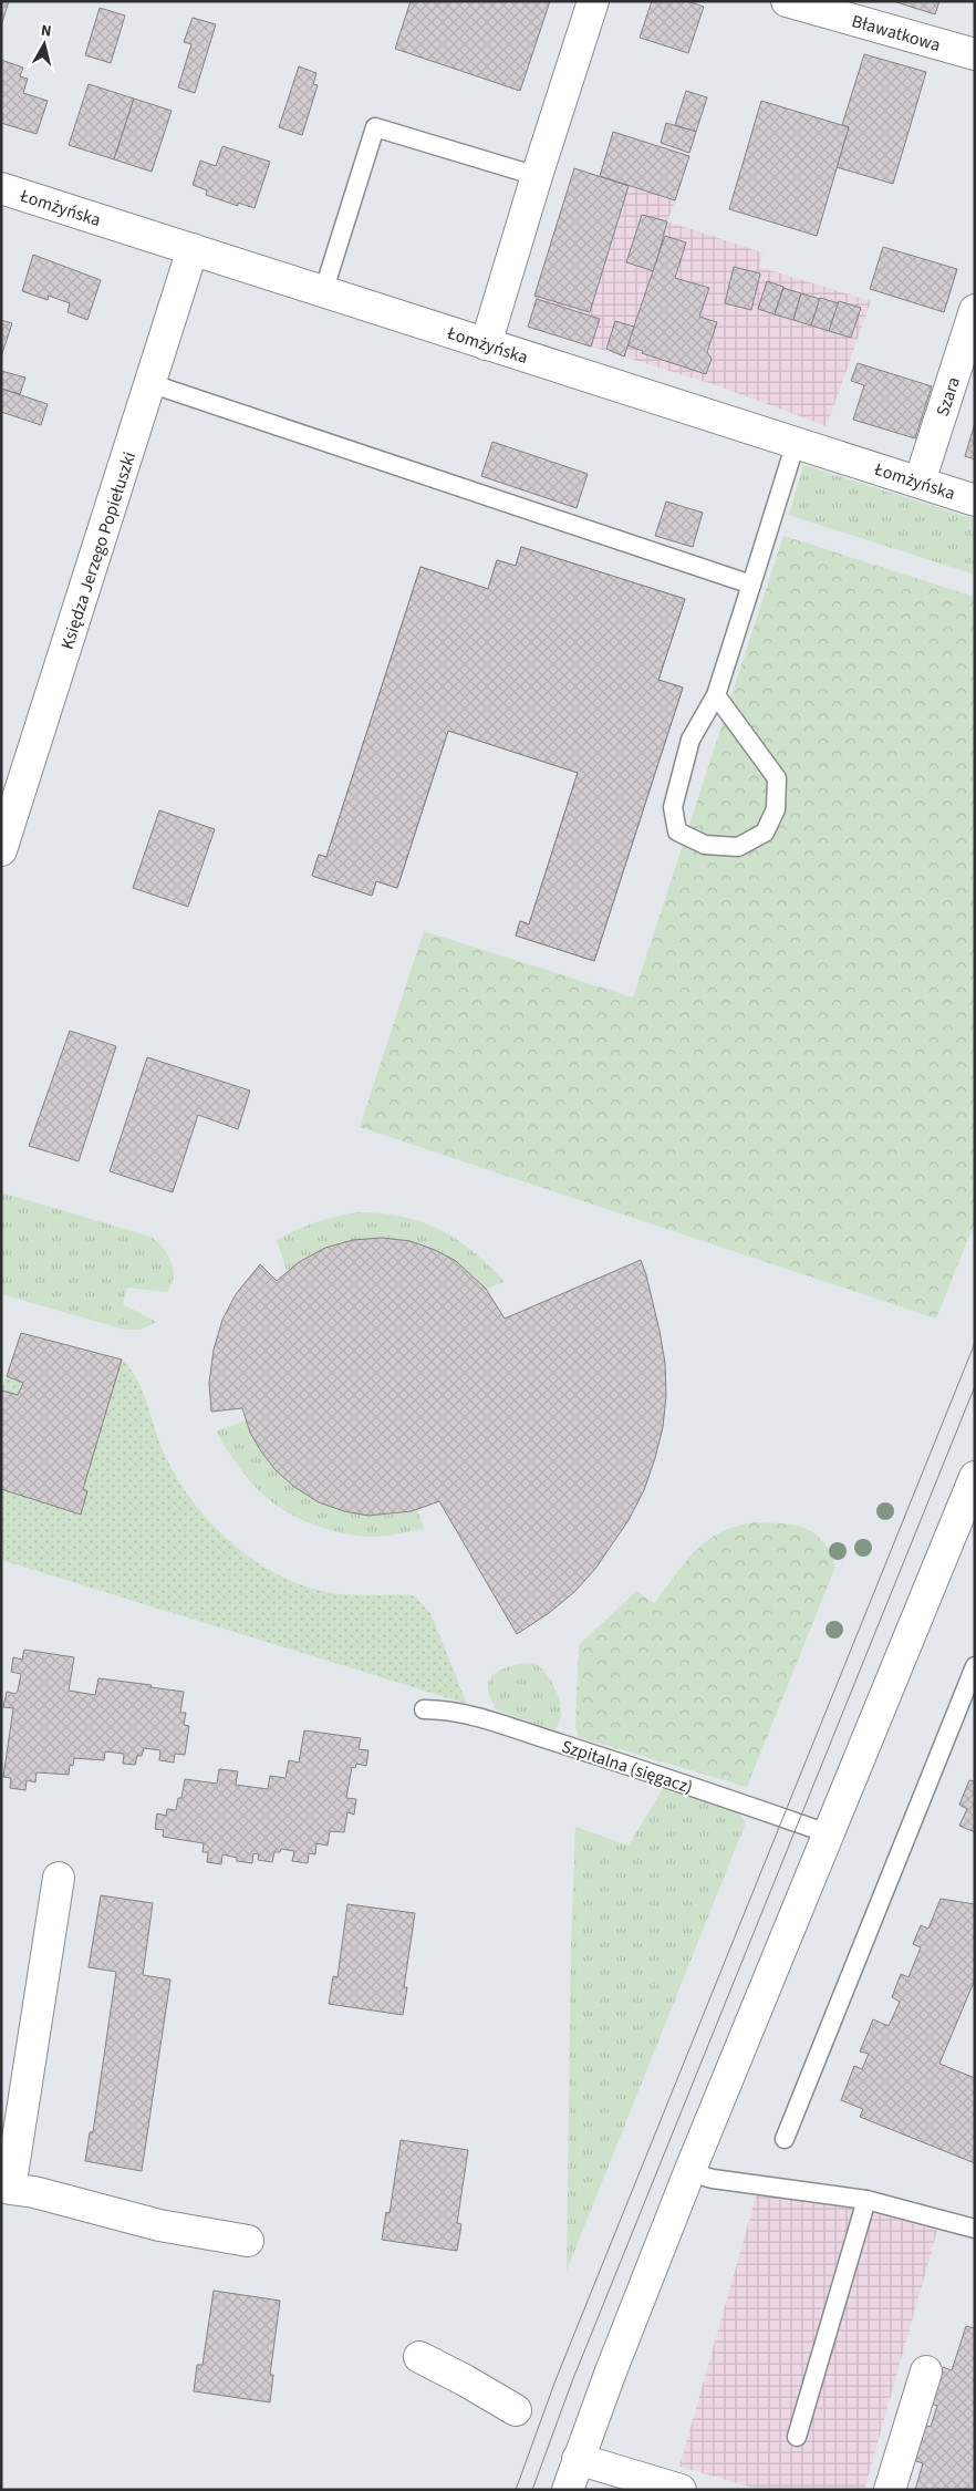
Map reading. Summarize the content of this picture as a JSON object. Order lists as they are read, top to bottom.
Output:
{
  "streets": {
    "street": [
      "Bławatkowa",
      "Łomżyńska",
      "Szara",
      "Księdza Jerzego Popiełuszki"
    ],
    "lane": ["Szpitalna (sięgacz)"]
  },
  "crossings": [
    ["Łomżyńska", "Szara"],
    ["Łomżyńska", "Księdza Jerzego Popiełuszki"]
  ],
  "north": "top"
}
